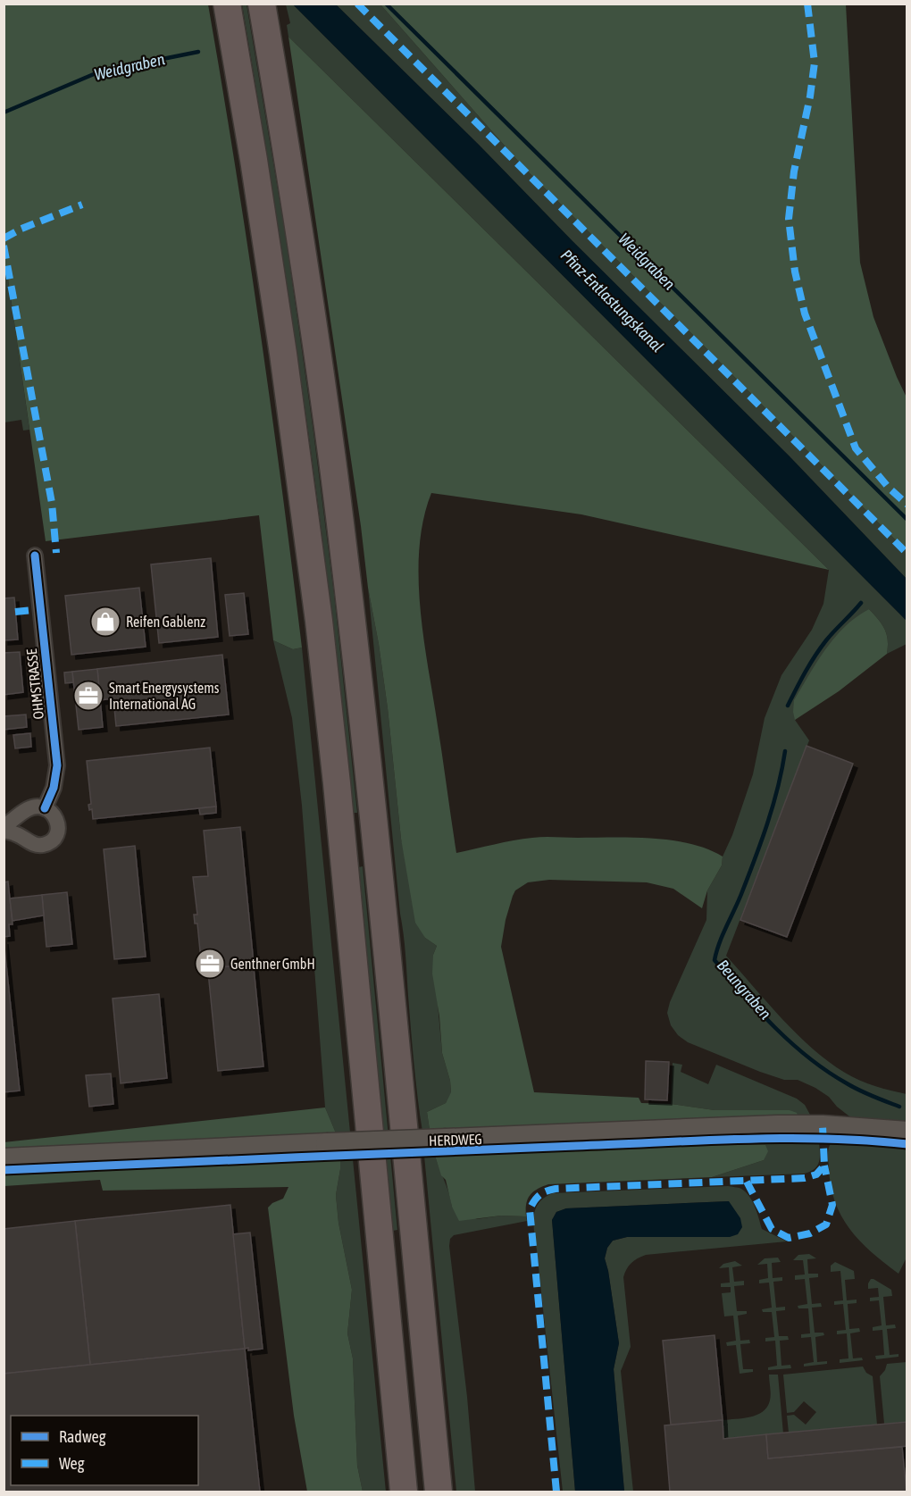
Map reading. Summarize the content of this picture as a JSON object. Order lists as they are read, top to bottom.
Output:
{
  "streets": {
    "main road": ["HERDWEG"],
    "street": ["OHMSTRASSE"]
  },
  "water": ["Weidgraben", "Pfinz-Entlastungskanal", "Beungraben"],
  "places": {
    "shop": ["Reifen Gablenz"],
    "office": ["Smart Energysystems International AG", "Genthner GmbH"]
  },
  "legend": ["Radweg", "Weg"]
}
